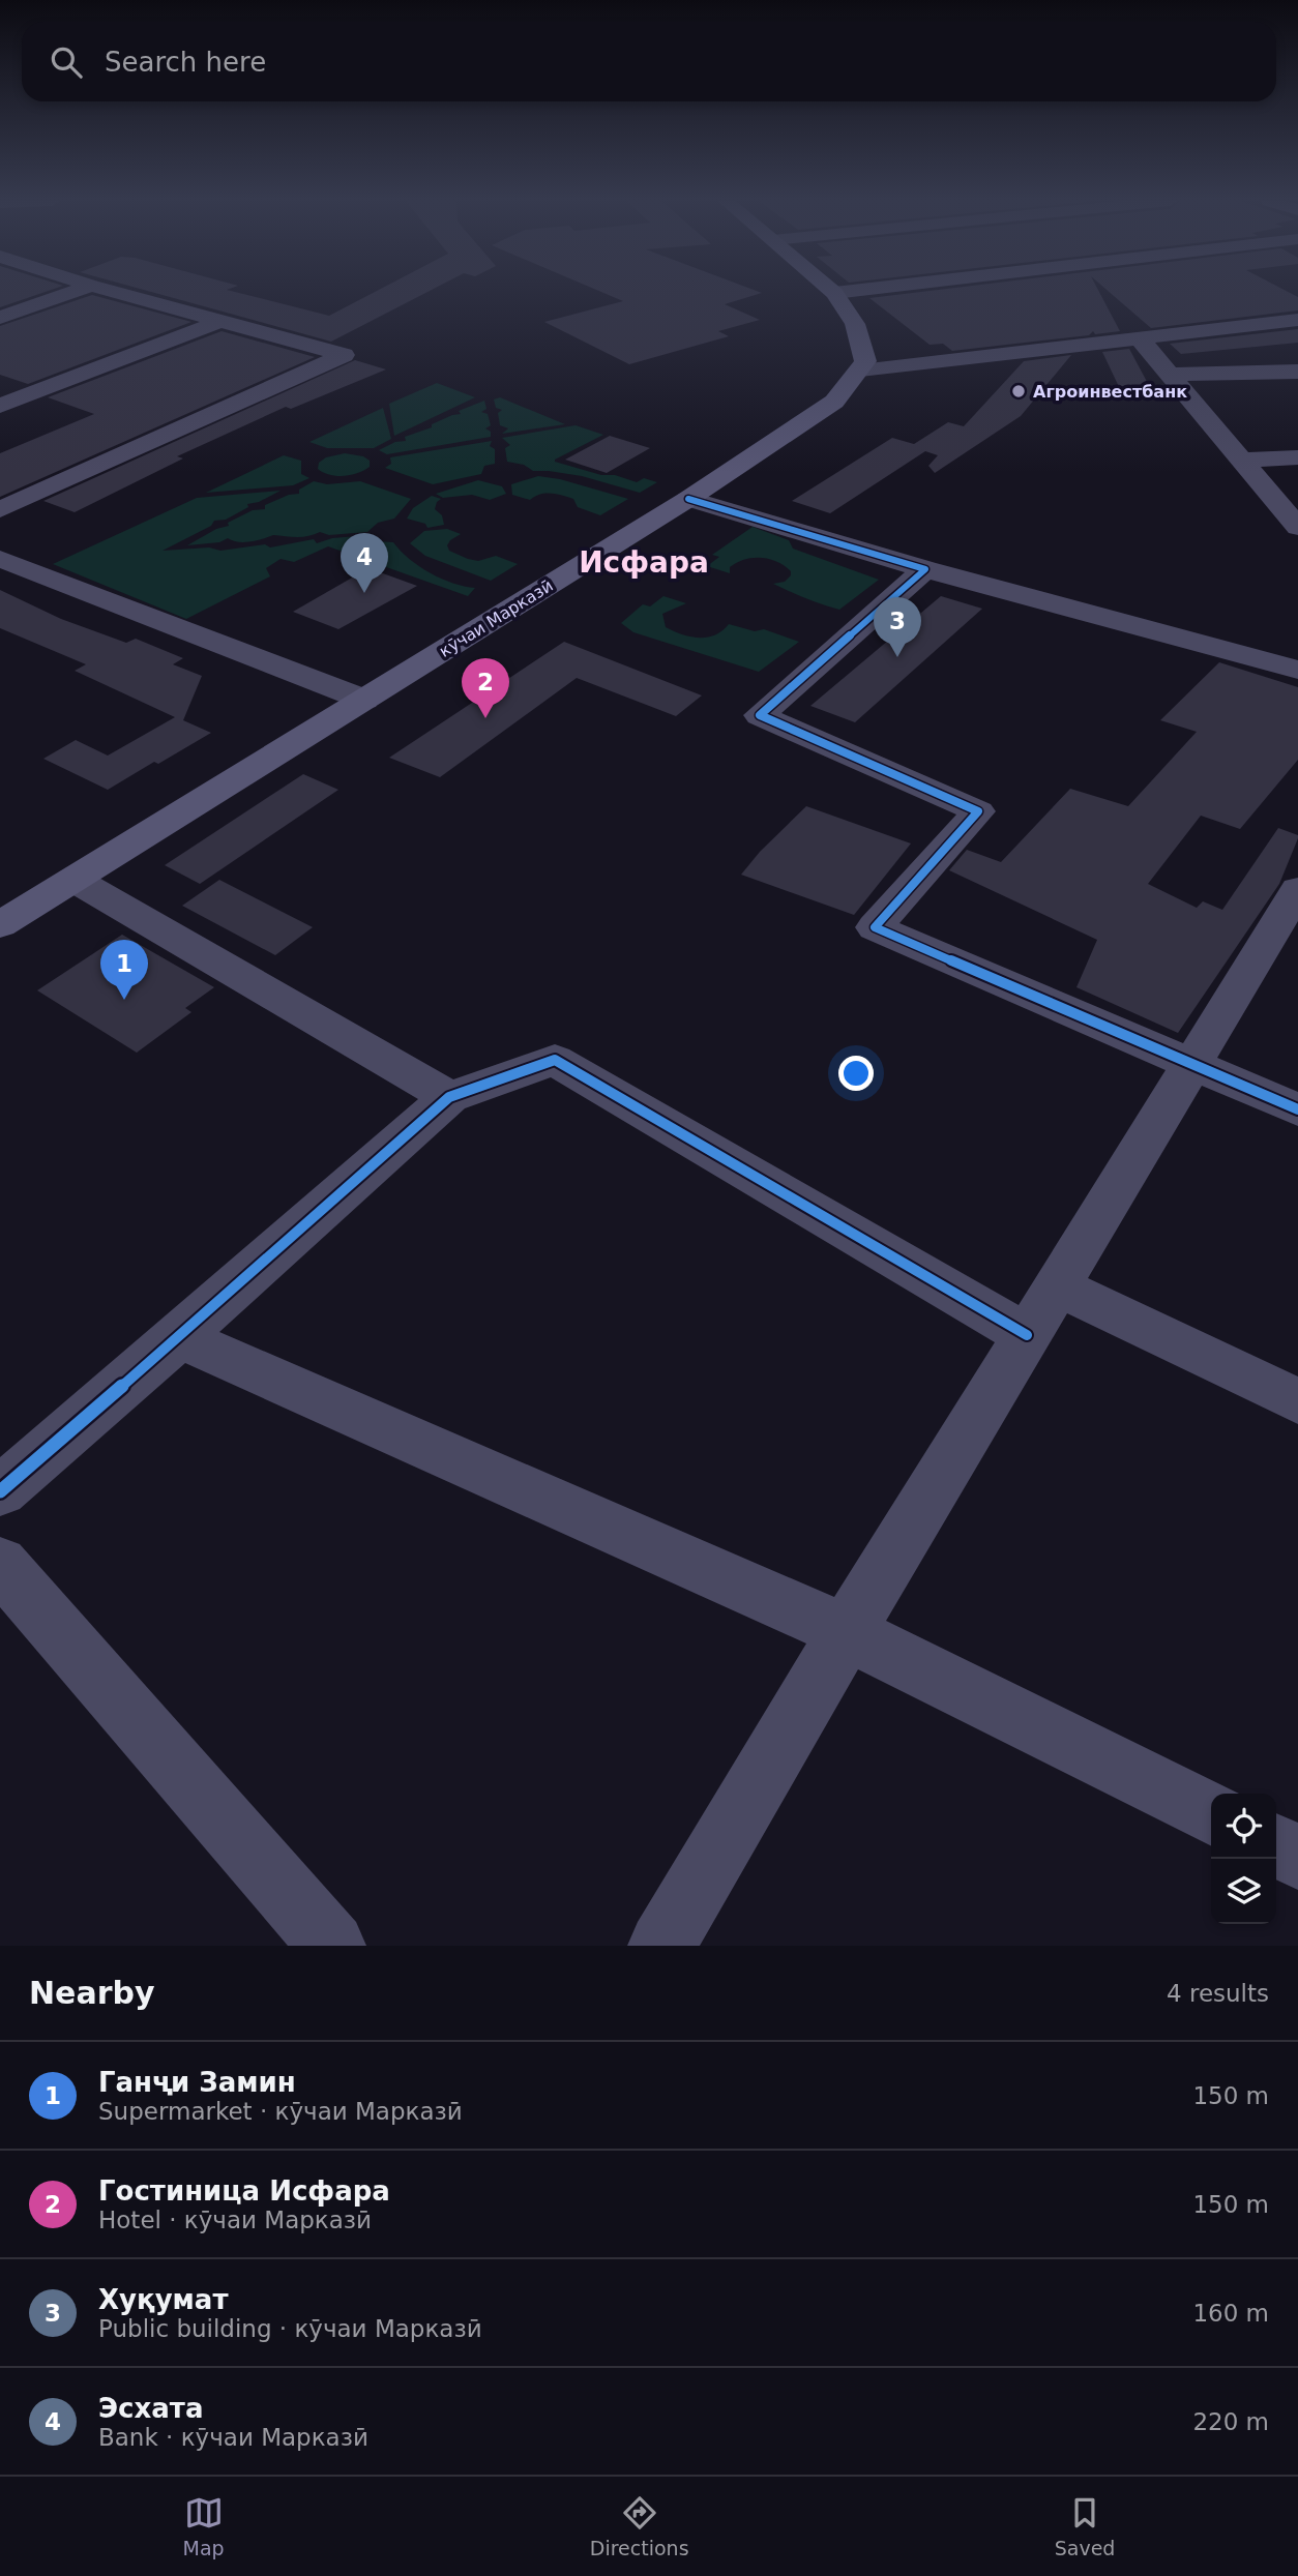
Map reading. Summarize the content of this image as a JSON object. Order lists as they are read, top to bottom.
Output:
{
  "streets": {
    "main road": ["кӯчаи Марказӣ"]
  },
  "districts": ["Исфара"],
  "places": ["Агроинвестбанк"],
  "page": {
    "search": "Search here",
    "pins": [
      "4",
      "3",
      "2",
      "1"
    ],
    "heading": ["Nearby", "4 results"],
    "list": [
      {
        "mark": "1",
        "name": "Ганҷи Замин",
        "note": "Supermarket · кӯчаи Марказӣ",
        "value": "150 m"
      },
      {
        "mark": "2",
        "name": "Гостиница Исфара",
        "note": "Hotel · кӯчаи Марказӣ",
        "value": "150 m"
      },
      {
        "mark": "3",
        "name": "Хуқумат",
        "note": "Public building · кӯчаи Марказӣ",
        "value": "160 m"
      },
      {
        "mark": "4",
        "name": "Эсхата",
        "note": "Bank · кӯчаи Марказӣ",
        "value": "220 m"
      }
    ],
    "nav": ["Map", "Directions", "Saved"]
  }
}
